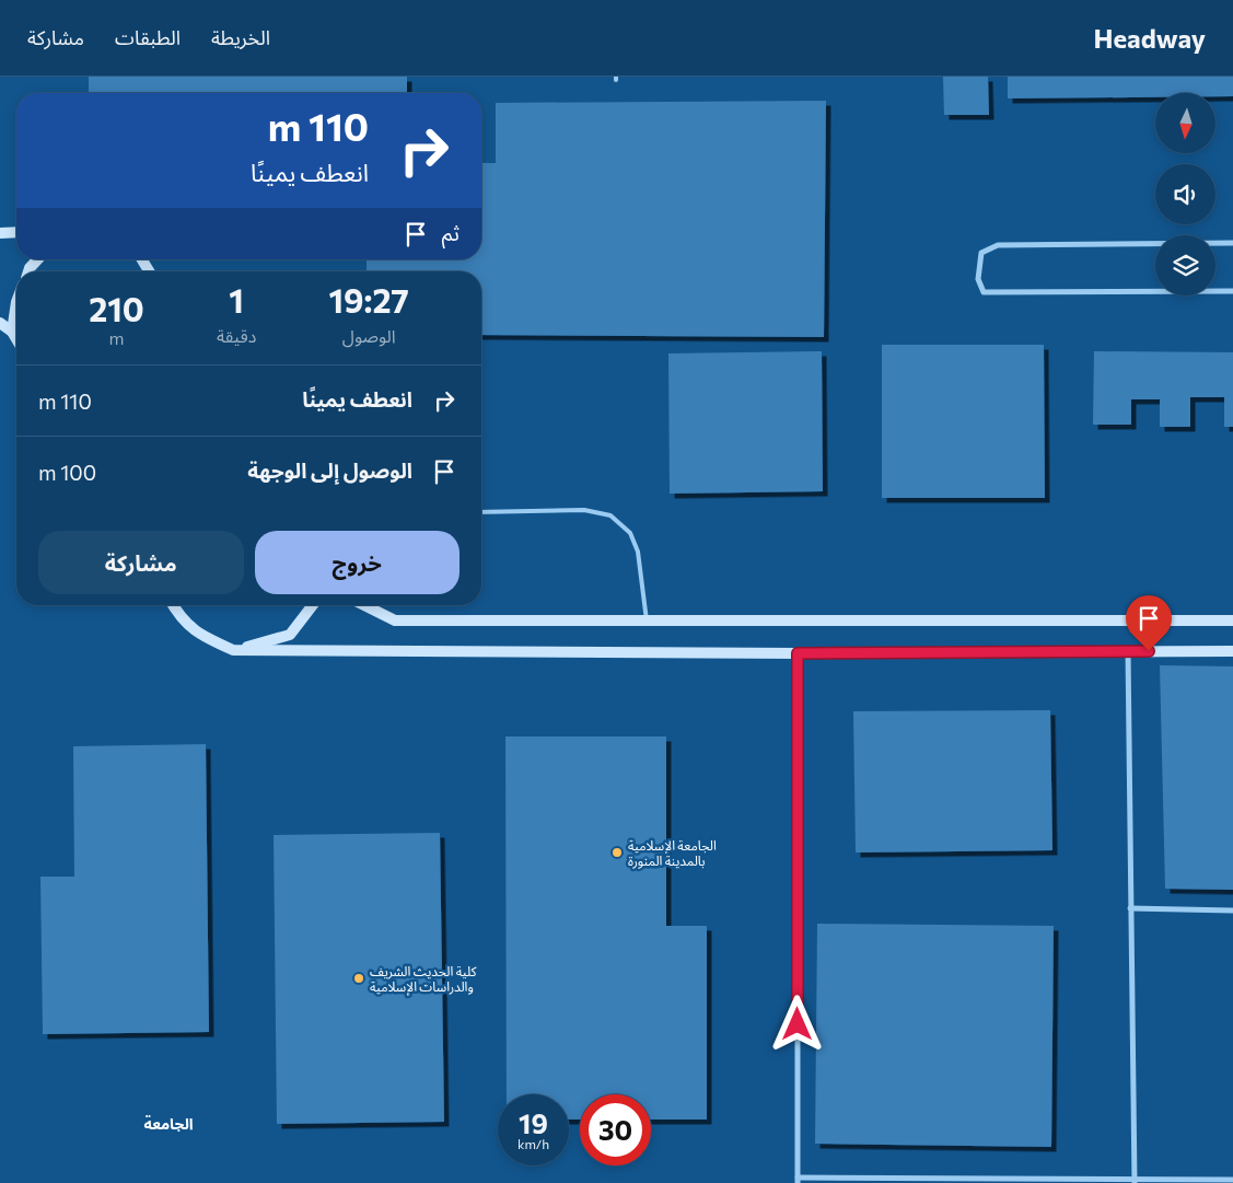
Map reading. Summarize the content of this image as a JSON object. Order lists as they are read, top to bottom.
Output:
{
  "districts": ["الجامعة"],
  "places": ["الجامعة الإسلامية بالمدينة المنورة", "كلية الحديث الشريف والدراسات الإسلامية"],
  "north": "bottom",
  "page": {
    "header": "Headway",
    "nav": ["الخريطة", "الطبقات", "مشاركة"],
    "turn": ["110 m", "انعطف يمينًا"],
    "then": "ثم",
    "eta": [
      "19:27",
      "الوصول",
      "1",
      "دقيقة",
      "210",
      "m"
    ],
    "list": [
      {
        "name": "انعطف يمينًا",
        "value": "110 m"
      },
      {
        "name": "الوصول إلى الوجهة",
        "value": "100 m"
      }
    ],
    "buttons": ["خروج", "مشاركة"],
    "speed": "19 km/h",
    "limit": "30"
  }
}
